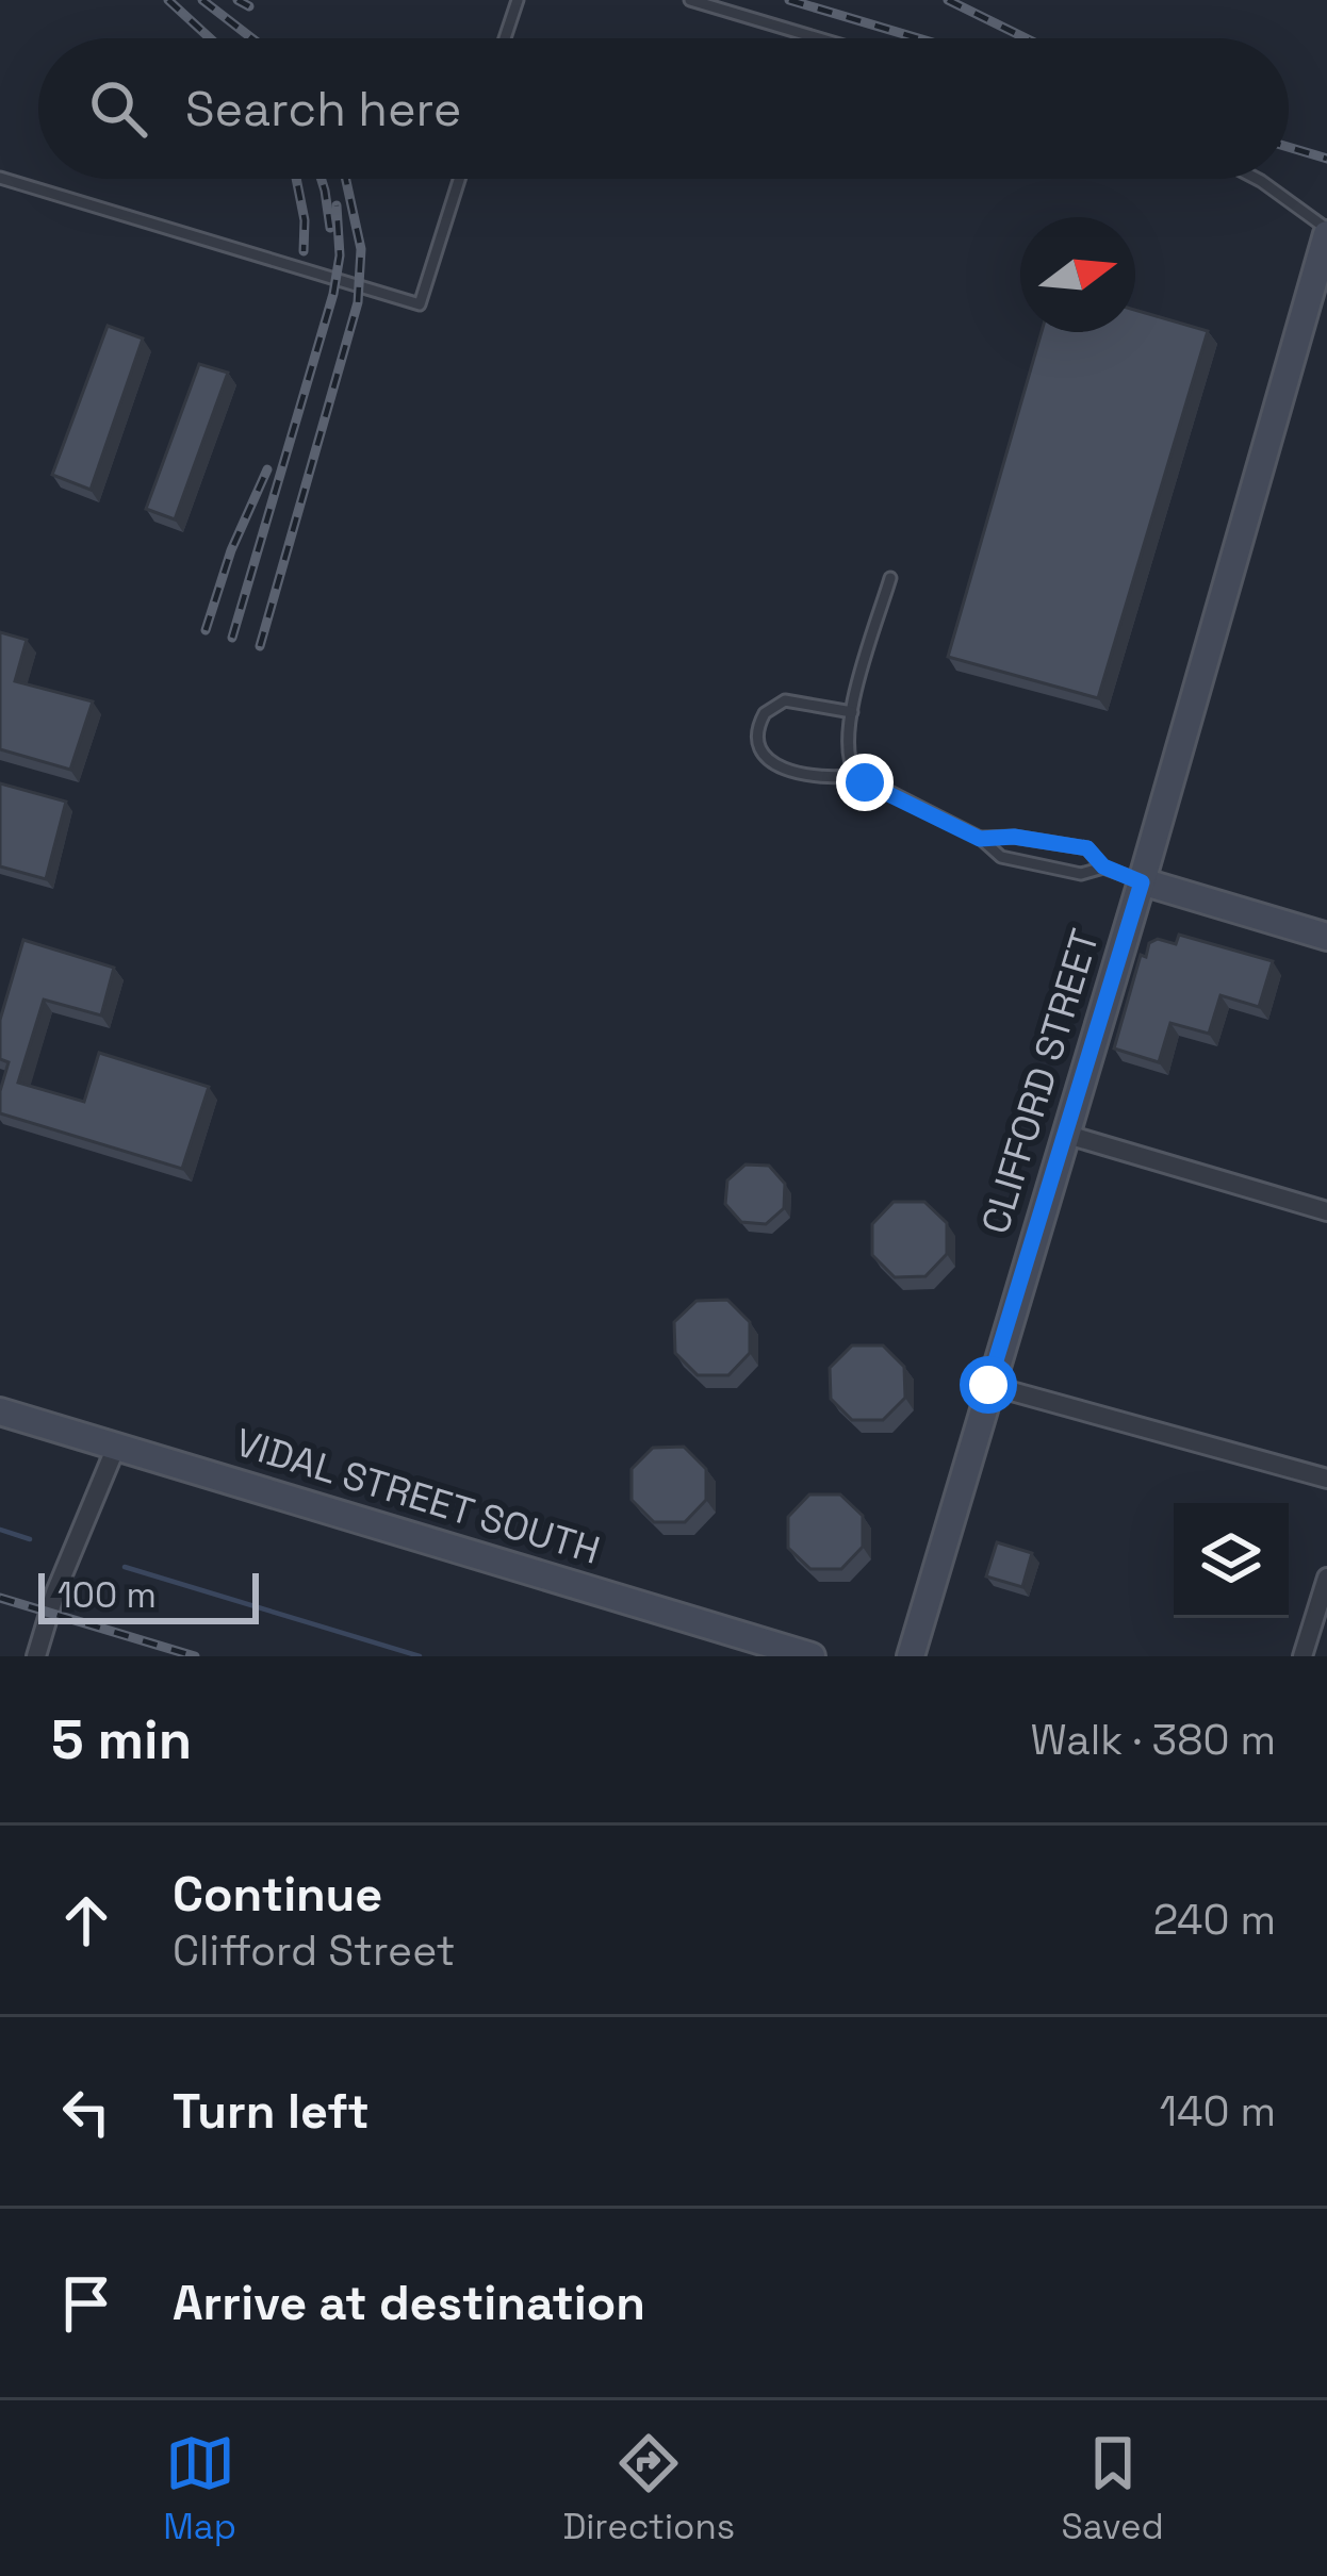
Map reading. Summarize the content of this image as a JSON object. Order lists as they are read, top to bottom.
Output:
{
  "streets": {
    "street": ["CLIFFORD STREET", "VIDAL STREET SOUTH"]
  },
  "scale_bar": "100 m",
  "north": "right",
  "page": {
    "search": "Search here",
    "scale": "100 m",
    "heading": ["5 min", "Walk · 380 m"],
    "list": [
      ["Continue", "Clifford Street", "240 m"],
      ["Turn left", "140 m"],
      "Arrive at destination"
    ],
    "nav": ["Map", "Directions", "Saved"]
  }
}
